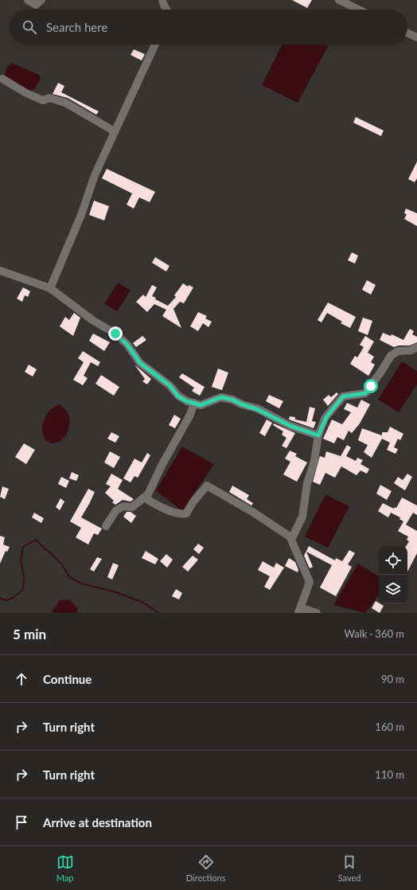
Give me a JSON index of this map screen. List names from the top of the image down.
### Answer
{
  "page": {
    "search": "Search here",
    "heading": ["5 min", "Walk · 360 m"],
    "list": [
      ["Continue", "90 m"],
      ["Turn right", "160 m"],
      ["Turn right", "110 m"],
      "Arrive at destination"
    ],
    "nav": ["Map", "Directions", "Saved"]
  }
}
